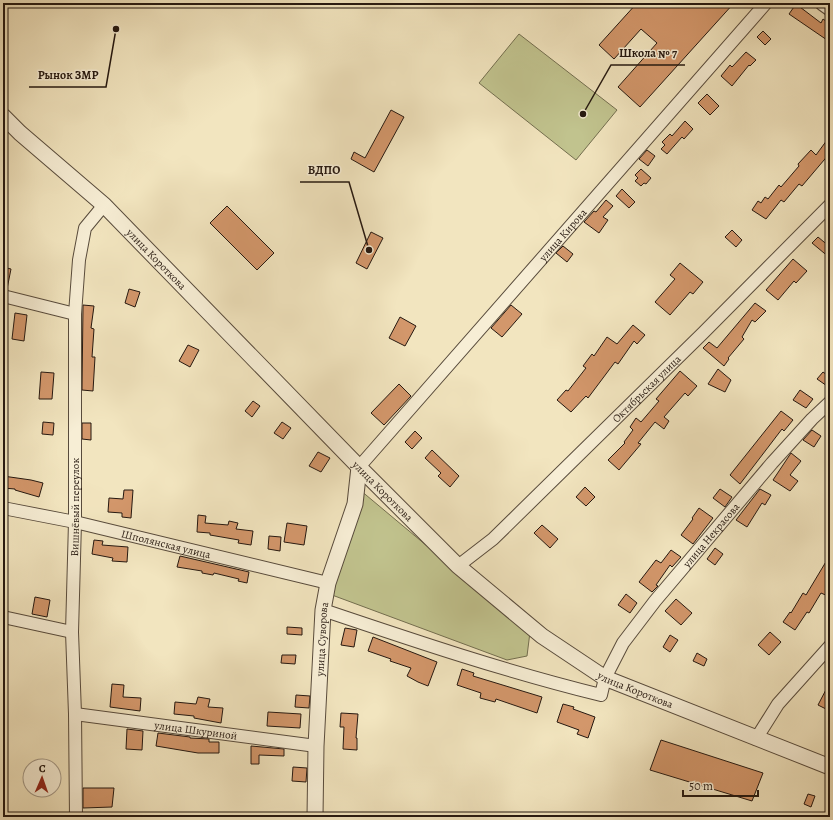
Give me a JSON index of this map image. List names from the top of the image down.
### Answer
{
  "streets": {
    "street": [
      "улица Кирова",
      "улица Короткова",
      "Октябрьская улица",
      "Вишнёвый переулок",
      "улица Некрасова",
      "Шполянская улица",
      "улица Суворова",
      "улица Шкуриной"
    ]
  },
  "crossings": [
    ["улица Кирова", "улица Короткова"],
    ["улица Кирова", "улица Суворова"],
    ["улица Короткова", "Октябрьская улица"],
    ["улица Короткова", "Вишнёвый переулок"],
    ["улица Короткова", "улица Некрасова"],
    ["улица Короткова", "улица Суворова"],
    ["Вишнёвый переулок", "Шполянская улица"],
    ["Вишнёвый переулок", "улица Шкуриной"],
    ["улица Некрасова", "улица Суворова"],
    ["Шполянская улица", "улица Суворова"],
    ["улица Суворова", "улица Шкуриной"]
  ],
  "places": ["Рынок ЗМР", "Школа № 7", "ВДПО"],
  "scale_bar": "50 m",
  "north": "top"
}
